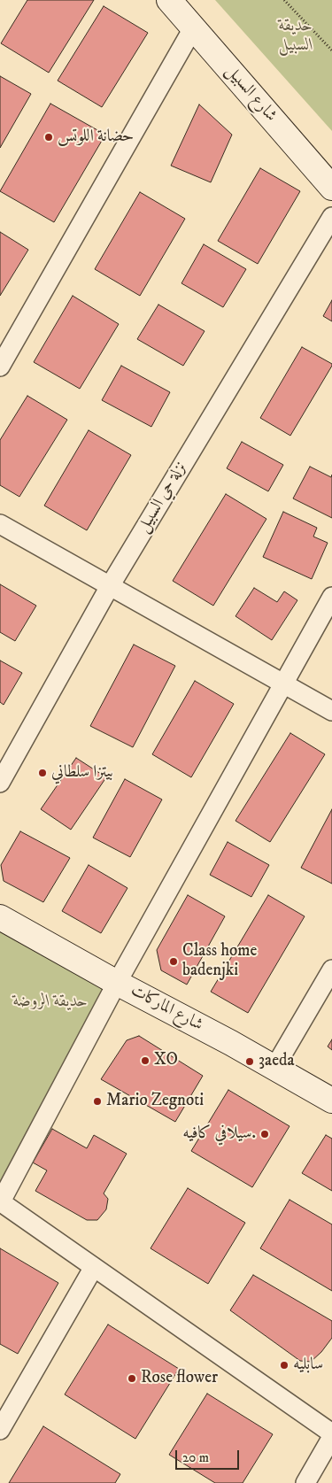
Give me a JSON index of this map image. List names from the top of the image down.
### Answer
{
  "streets": {
    "street": ["شارع السبيل", "نزلة حي السبيل", "شارع الماركات"]
  },
  "parks": ["حديقة السبيل", "حديقة الروضة"],
  "places": [
    "حضانة اللوتس",
    "بيتزا سلطاني",
    "Class home badenjki",
    "XO",
    "3aeda",
    "Mario Zegnoti",
    "سيلافي كافيه.",
    "سابليه",
    "Rose flower"
  ],
  "scale_bar": "20 m"
}
